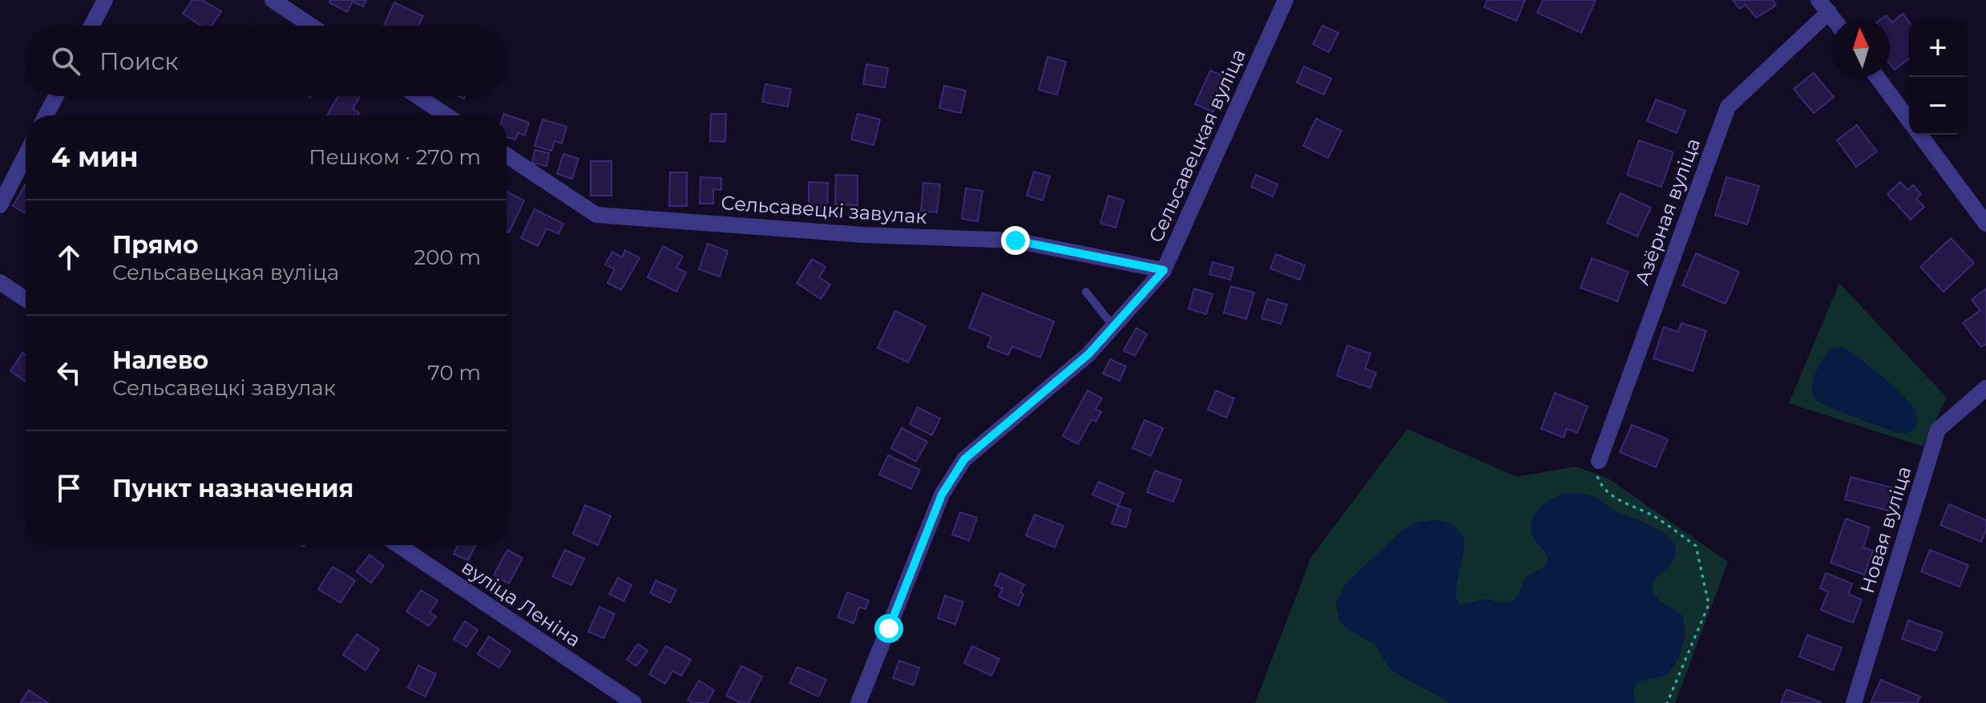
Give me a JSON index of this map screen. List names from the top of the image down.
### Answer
{
  "streets": {
    "street": [
      "Сельсавецкая вуліца",
      "Сельсавецкі завулак",
      "Азёрная вуліца",
      "Новая вуліца",
      "вуліца Леніна"
    ]
  },
  "crossings": [
    ["Сельсавецкая вуліца", "Сельсавецкі завулак"]
  ],
  "north": "top",
  "page": {
    "map_buttons": ["+", "−"],
    "search": "Поиск",
    "heading": ["4 мин", "Пешком · 270 m"],
    "list": [
      ["Прямо", "Сельсавецкая вуліца", "200 m"],
      ["Налево", "Сельсавецкі завулак", "70 m"],
      "Пункт назначения"
    ]
  }
}
